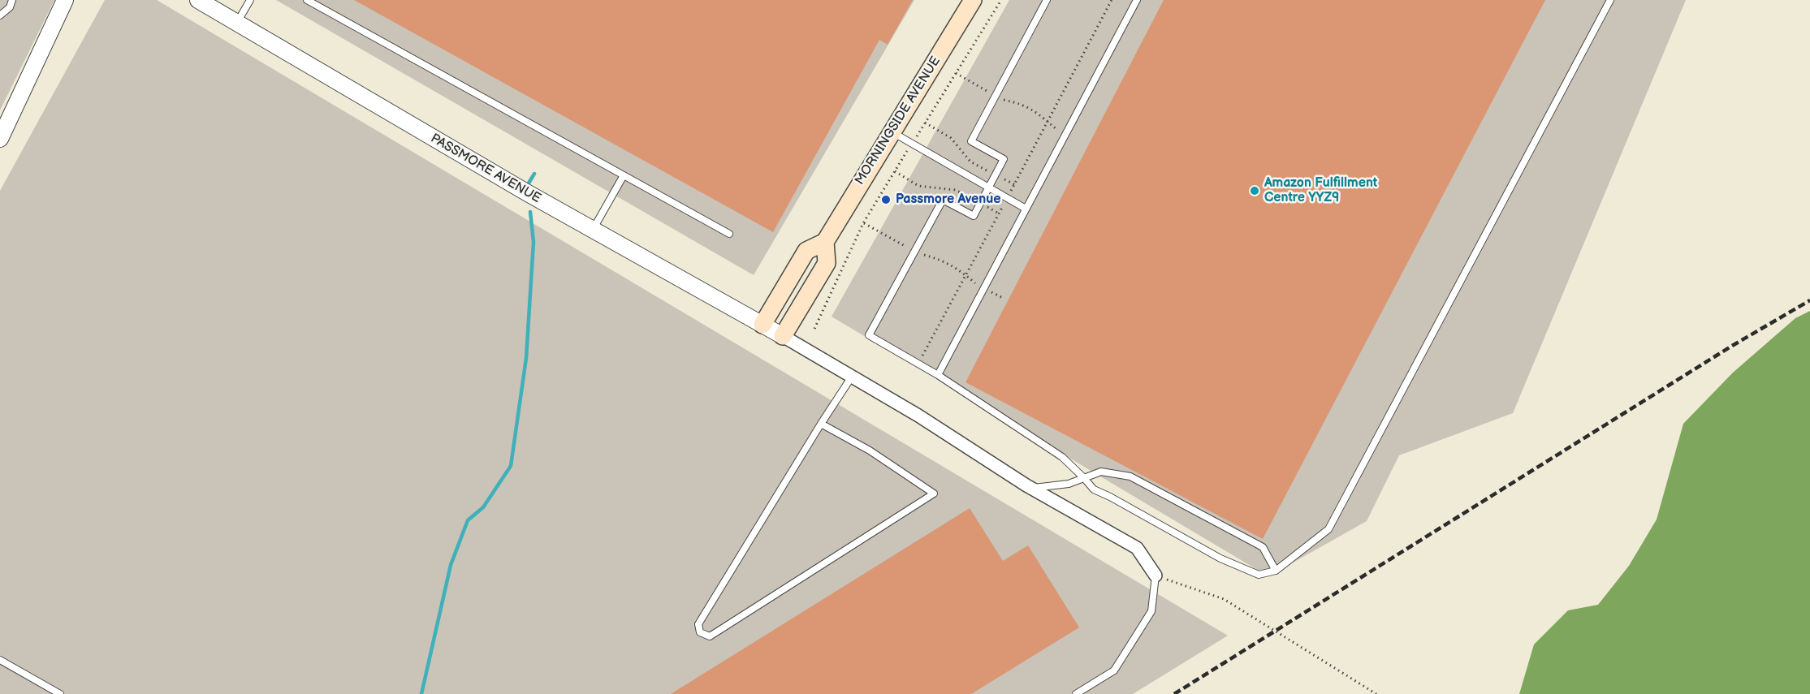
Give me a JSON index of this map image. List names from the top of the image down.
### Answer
{
  "streets": {
    "main road": ["MORNINGSIDE AVENUE"],
    "street": ["PASSMORE AVENUE"]
  },
  "crossings": [
    ["MORNINGSIDE AVENUE", "PASSMORE AVENUE"]
  ],
  "places": ["Amazon Fulfillment Centre YYZ9", "Passmore Avenue"]
}
